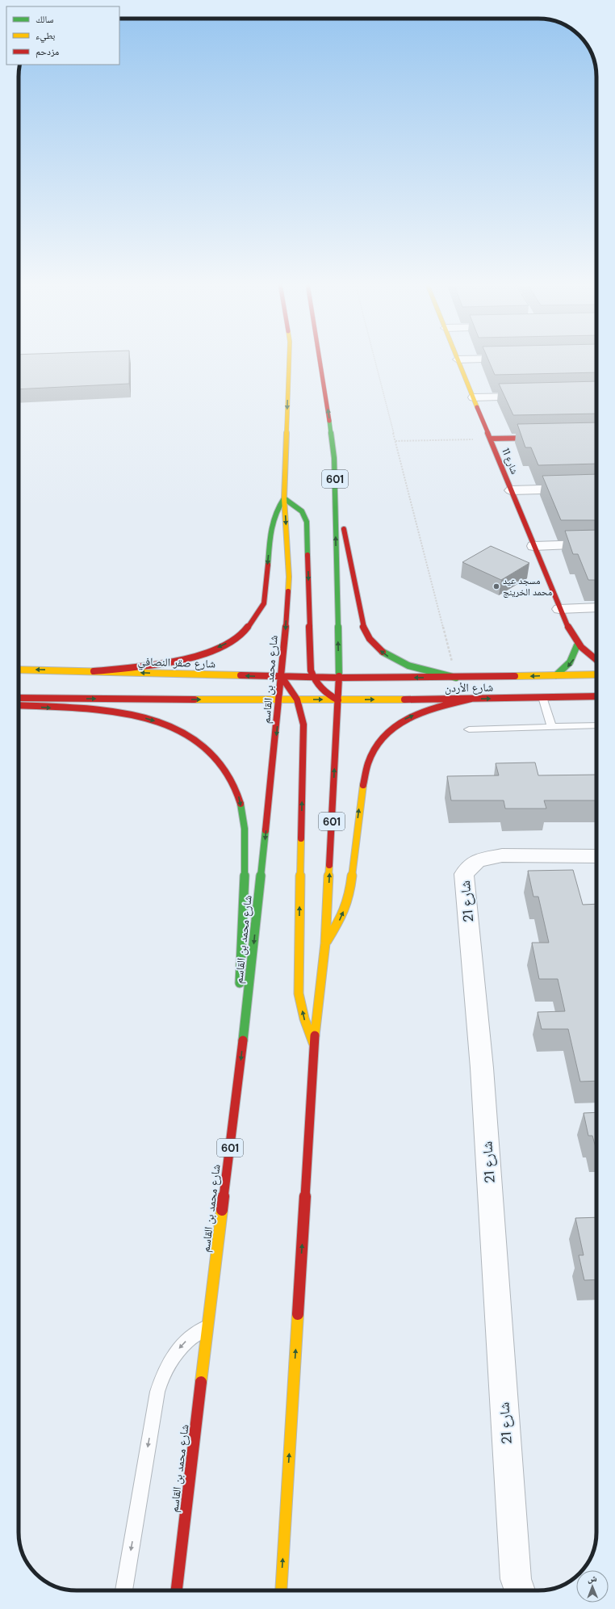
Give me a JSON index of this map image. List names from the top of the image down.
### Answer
{
  "streets": {
    "main road": [
      "شارع 11",
      "601",
      "شارع صقر النصافي",
      "شارع محمد بن القاسم",
      "شارع الأردن"
    ],
    "street": ["شارع 21"]
  },
  "crossings": [
    ["601", "شارع صقر النصافي"],
    ["601", "شارع الأردن"],
    ["شارع صقر النصافي", "شارع محمد بن القاسم"],
    ["شارع صقر النصافي", "شارع الأردن"]
  ],
  "places": ["مسجد عيد محمد الخرينج"],
  "legend": ["سالك", "بطيء", "مزدحم"],
  "north": "top"
}
